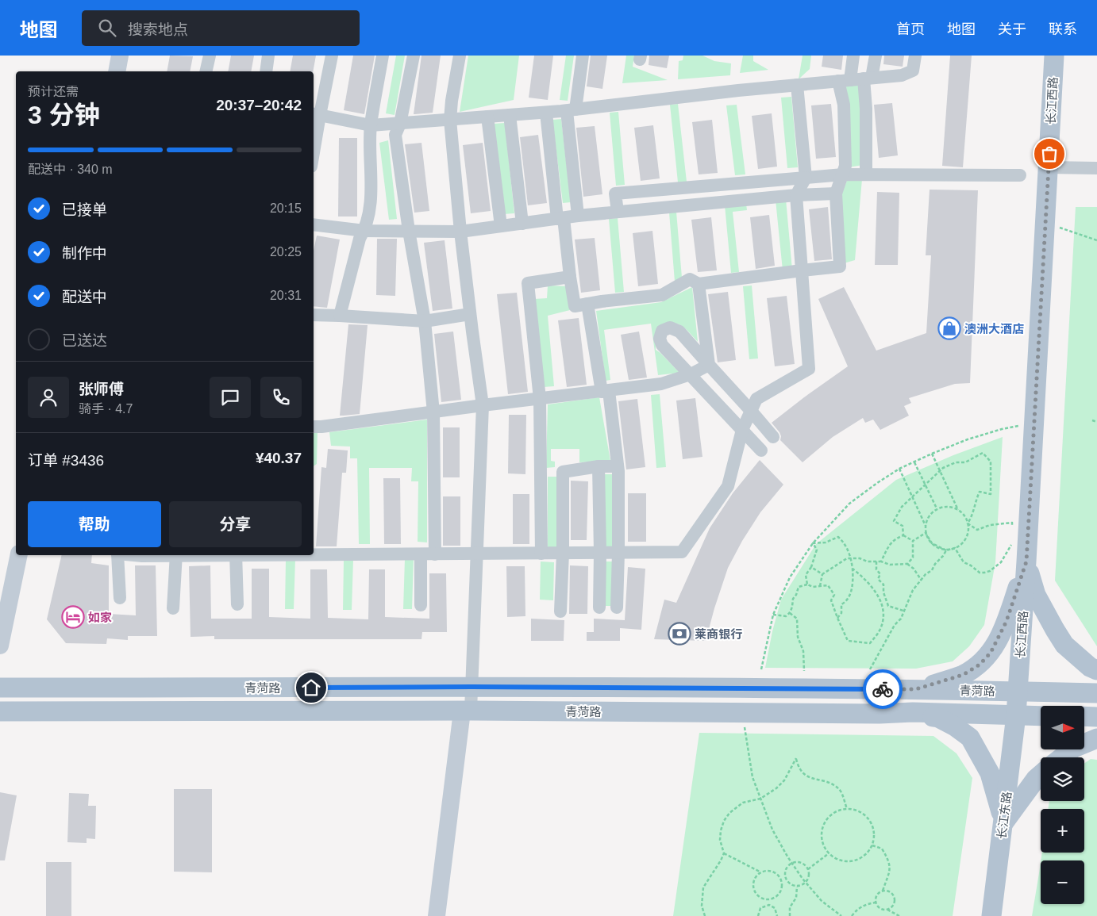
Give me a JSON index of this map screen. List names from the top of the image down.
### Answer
{
  "streets": {
    "main road": ["长江西路", "青菏路", "长江东路"]
  },
  "crossings": [
    ["长江西路", "青菏路"],
    ["长江西路", "长江东路"],
    ["青菏路", "长江东路"]
  ],
  "places": {
    "shop": ["澳洲大酒店"],
    "hotel": ["如家"],
    "bank": ["莱商银行"]
  },
  "north": "right",
  "page": {
    "header": "地图",
    "search": "搜索地点",
    "nav": [
      "首页",
      "地图",
      "关于",
      "联系"
    ],
    "heading": ["3 分钟", "预计还需", "20:37–20:42"],
    "panel": [
      "张师傅",
      "骑手 · 4.7",
      "订单 #3436",
      "¥40.37"
    ],
    "bar": "配送中 · 340 m",
    "list": [
      ["已接单", "20:15"],
      ["制作中", "20:25"],
      ["配送中", "20:31"],
      "已送达"
    ],
    "buttons": ["帮助", "分享"],
    "map_buttons": ["+", "−"]
  }
}
